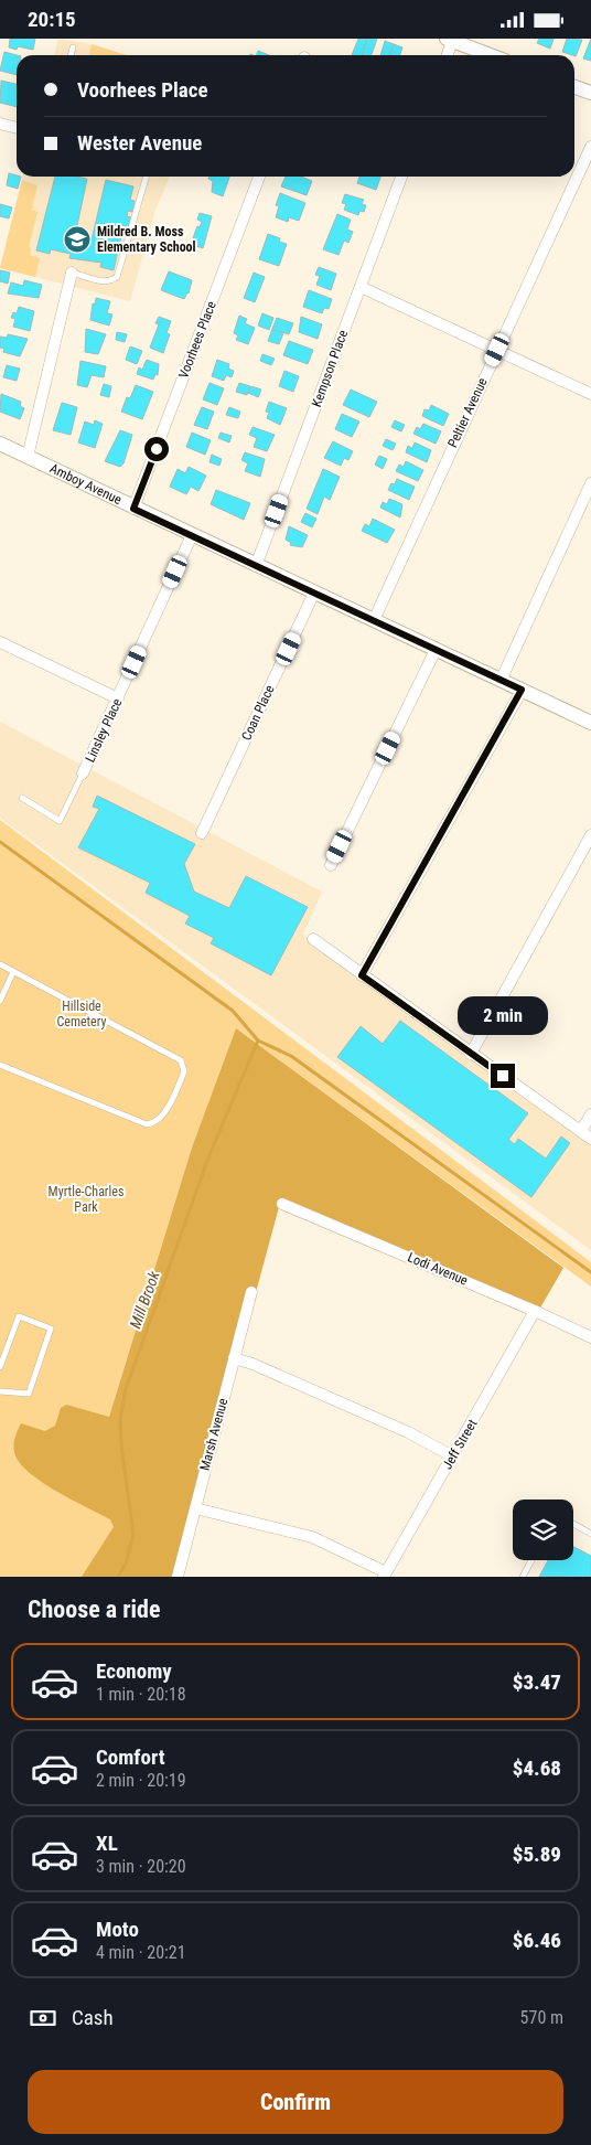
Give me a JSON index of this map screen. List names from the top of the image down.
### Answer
{
  "streets": {
    "street": [
      "Voorhees Place",
      "Kempson Place",
      "Peltier Avenue",
      "Amboy Avenue",
      "Coan Place",
      "Linsley Place",
      "Lodi Avenue",
      "Marsh Avenue",
      "Jeff Street"
    ]
  },
  "crossings": [
    ["Voorhees Place", "Amboy Avenue"],
    ["Kempson Place", "Amboy Avenue"],
    ["Peltier Avenue", "Amboy Avenue"],
    ["Amboy Avenue", "Coan Place"],
    ["Amboy Avenue", "Linsley Place"],
    ["Lodi Avenue", "Jeff Street"]
  ],
  "water": ["Mill Brook"],
  "parks": ["Hillside Cemetery", "Myrtle-Charles Park"],
  "places": {
    "school or university": ["Mildred B. Moss Elementary School"]
  },
  "page": {
    "status": "20:15",
    "banner": ["Voorhees Place", "Wester Avenue"],
    "bubble": "2 min",
    "heading": "Choose a ride",
    "list": [
      {
        "name": "Economy",
        "note": "1 min · 20:18",
        "value": "$3.47"
      },
      {
        "name": "Comfort",
        "note": "2 min · 20:19",
        "value": "$4.68"
      },
      {
        "name": "XL",
        "note": "3 min · 20:20",
        "value": "$5.89"
      },
      {
        "name": "Moto",
        "note": "4 min · 20:21",
        "value": "$6.46"
      }
    ],
    "pay": ["Cash", "570 m"],
    "buttons": "Confirm"
  }
}
